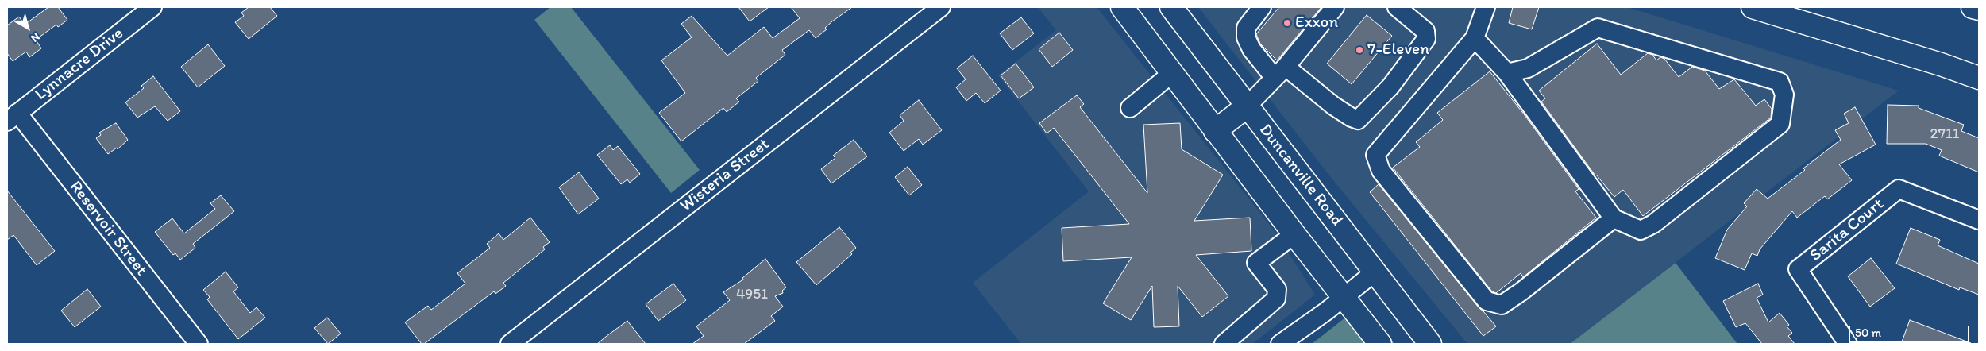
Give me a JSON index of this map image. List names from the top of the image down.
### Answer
{
  "streets": {
    "main road": ["Duncanville Road"],
    "street": [
      "Lynnacre Drive",
      "Wisteria Street",
      "Reservoir Street",
      "Sarita Court"
    ]
  },
  "crossings": [
    ["Lynnacre Drive", "Reservoir Street"]
  ],
  "places": ["Exxon", "7-Eleven"],
  "house_numbers": ["2711", "4951"],
  "scale_bar": "50 m",
  "north": "bottom right"
}
